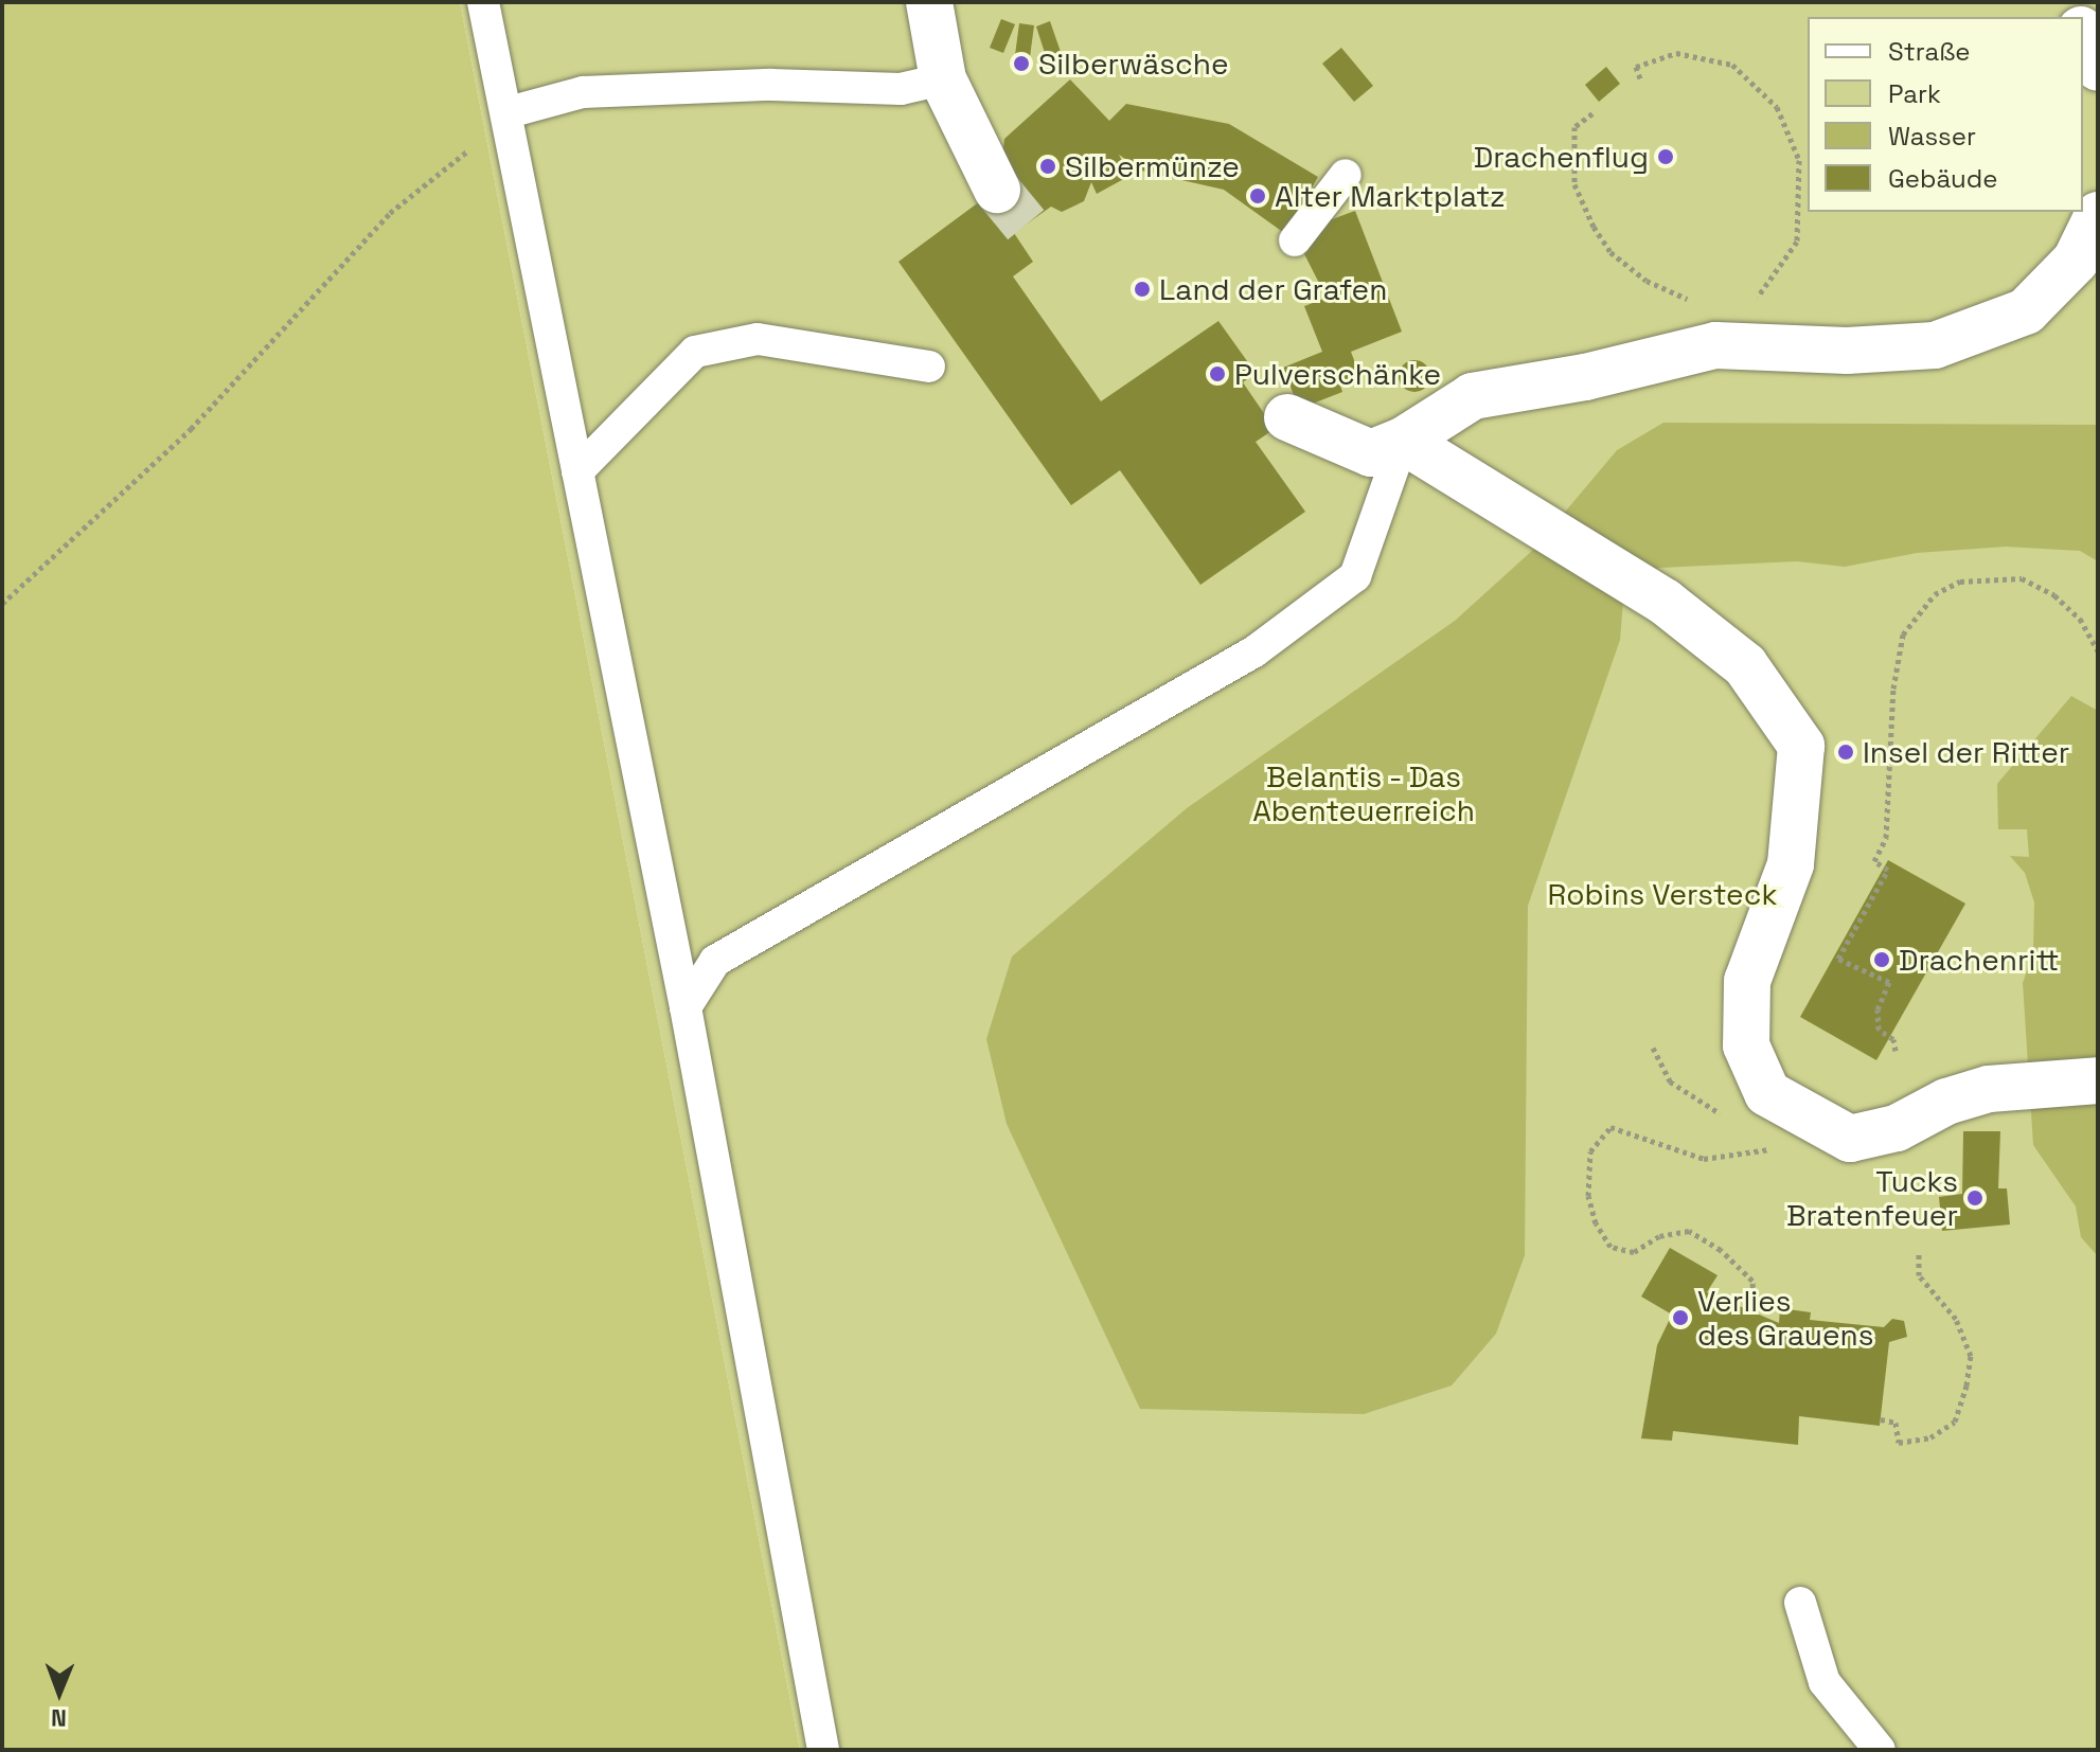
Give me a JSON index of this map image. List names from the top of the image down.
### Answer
{
  "parks": ["Belantis - Das Abenteuerreich", "Robins Versteck"],
  "places": [
    "Silberwäsche",
    "Drachenflug",
    "Silbermünze",
    "Alter Marktplatz",
    "Land der Grafen",
    "Pulverschänke",
    "Insel der Ritter",
    "Drachenritt",
    "Tucks Bratenfeuer",
    "Verlies des Grauens"
  ],
  "legend": [
    "Straße",
    "Park",
    "Wasser",
    "Gebäude"
  ],
  "north": "bottom"
}
